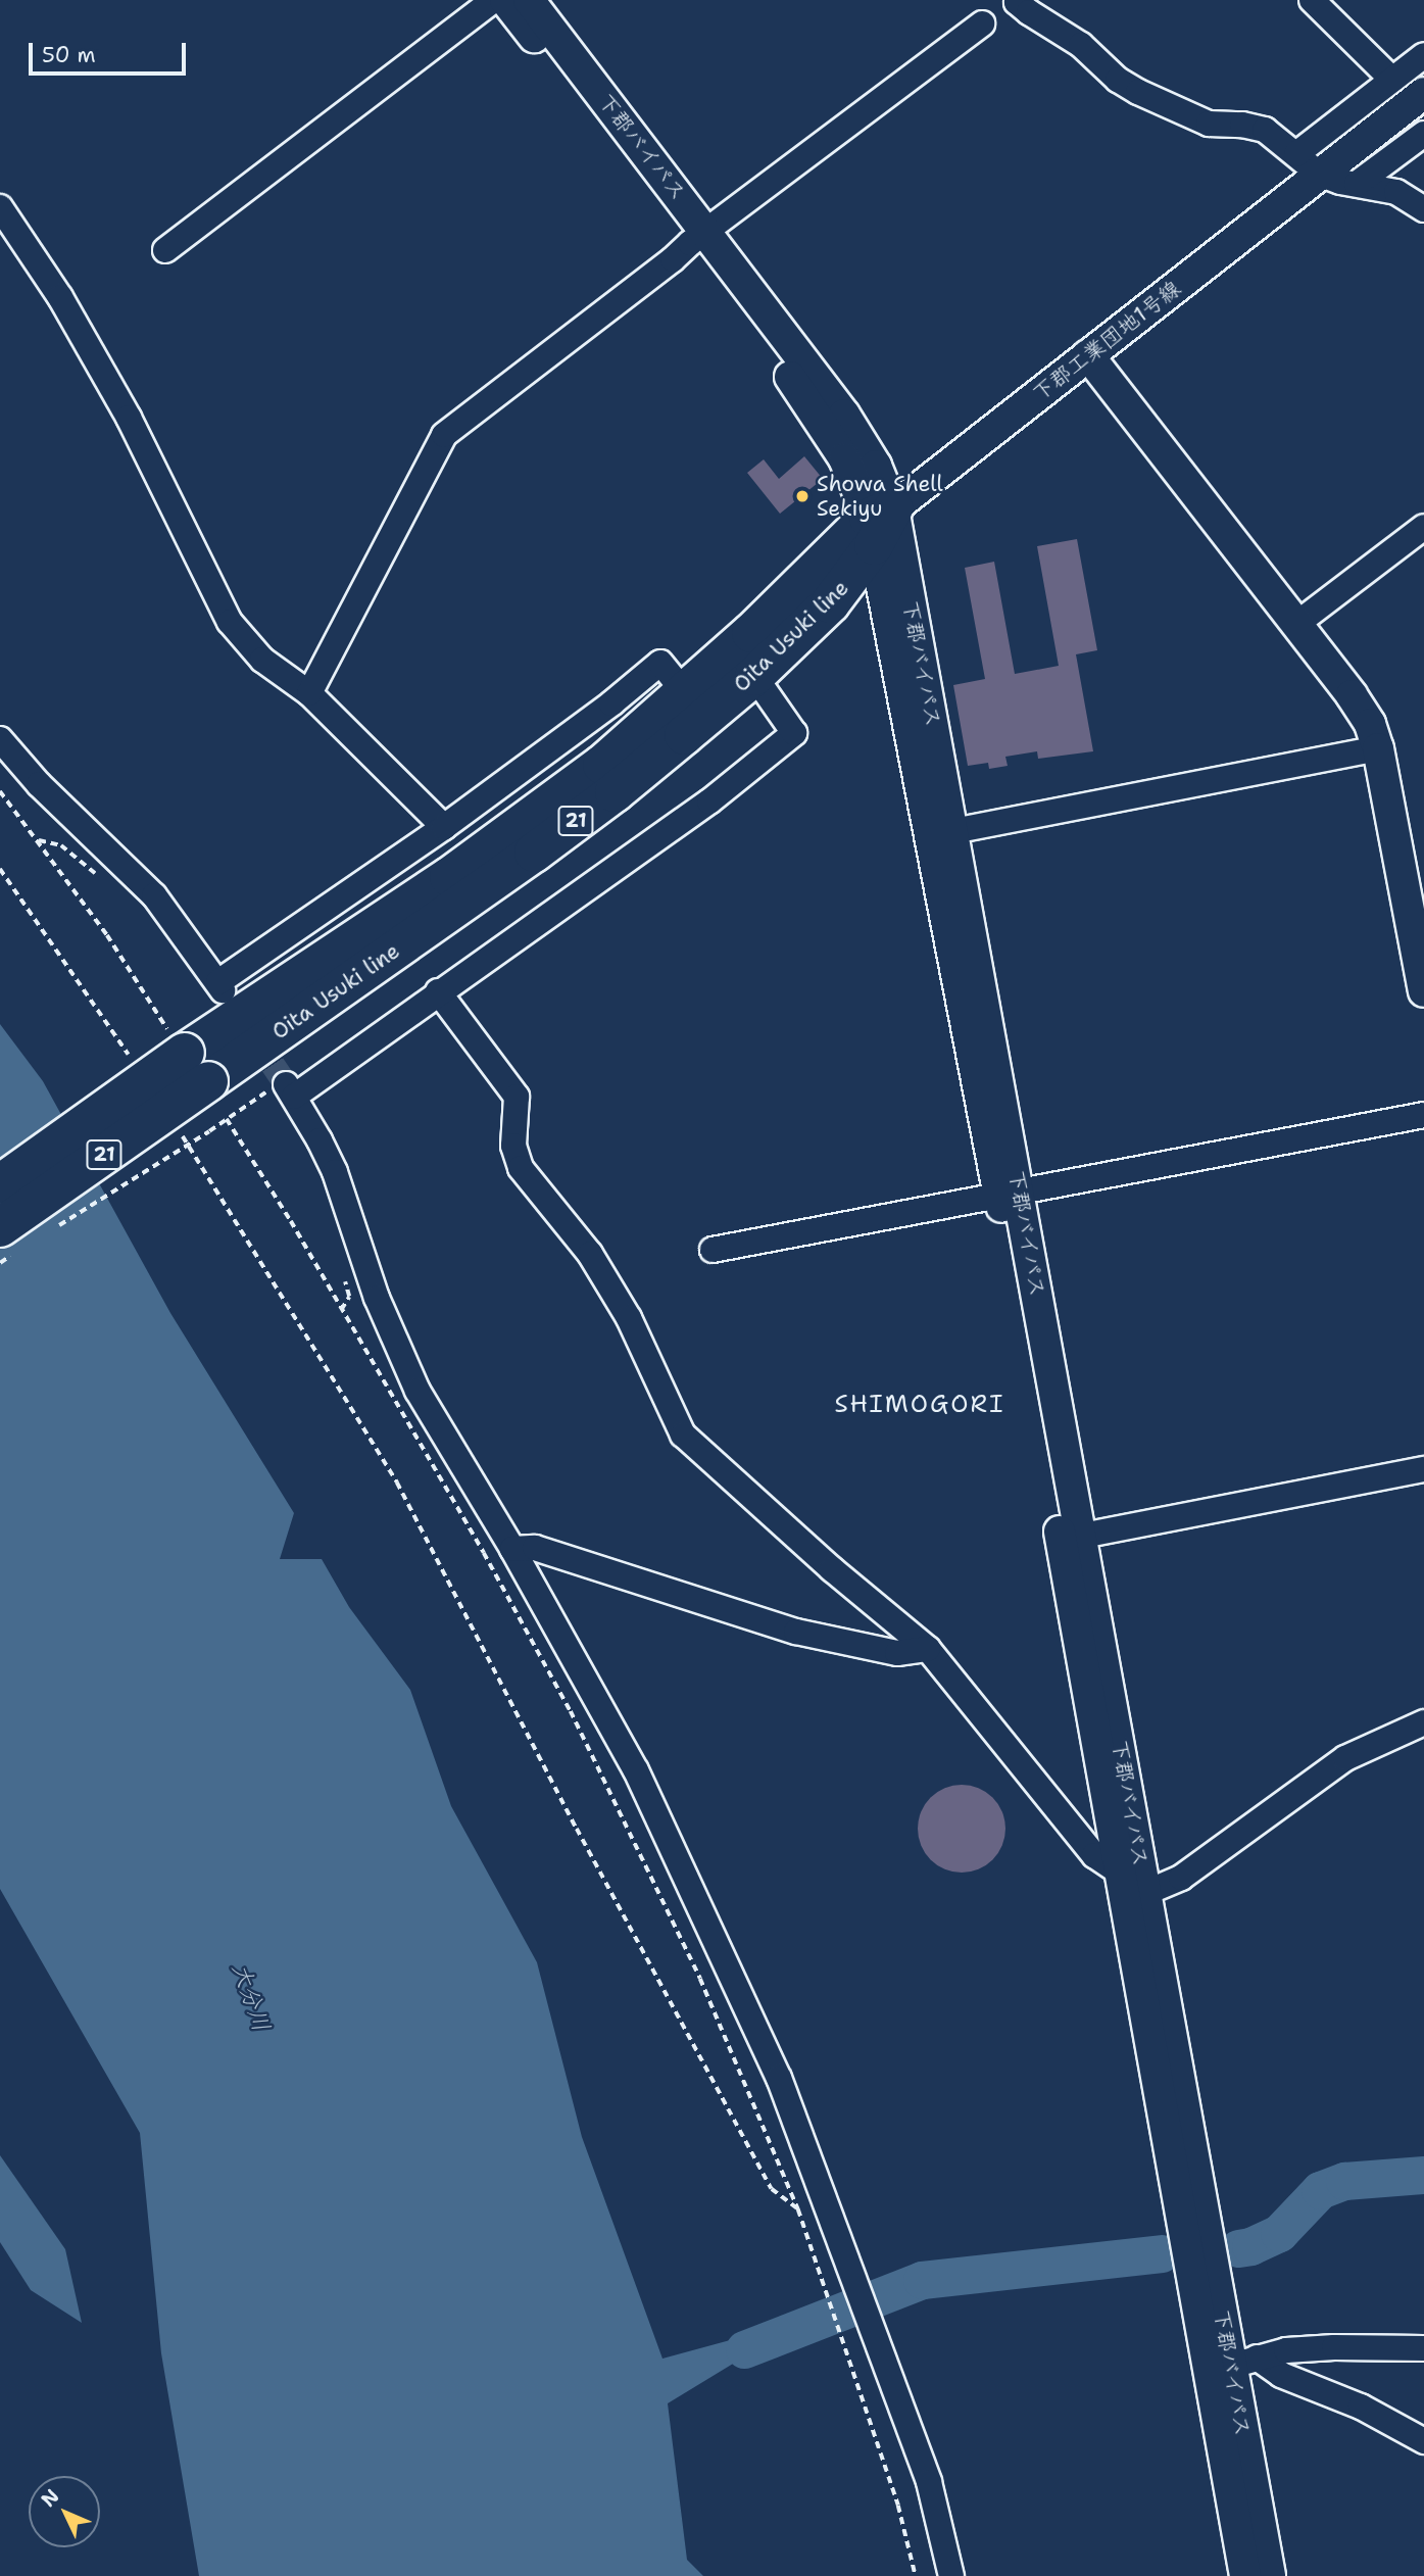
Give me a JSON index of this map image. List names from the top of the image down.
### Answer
{
  "streets": {
    "main road": ["Oita Usuki line", "21"],
    "street": ["下郡バイパス", "下郡工業団地1号線"]
  },
  "crossings": [
    ["下郡バイパス", "下郡工業団地1号線"],
    ["下郡バイパス", "Oita Usuki line"],
    ["下郡工業団地1号線", "Oita Usuki line"]
  ],
  "districts": ["SHIMOGORI"],
  "water": ["大分川"],
  "places": ["Showa Shell Sekiyu"],
  "scale_bar": "50 m",
  "north": "top left"
}
